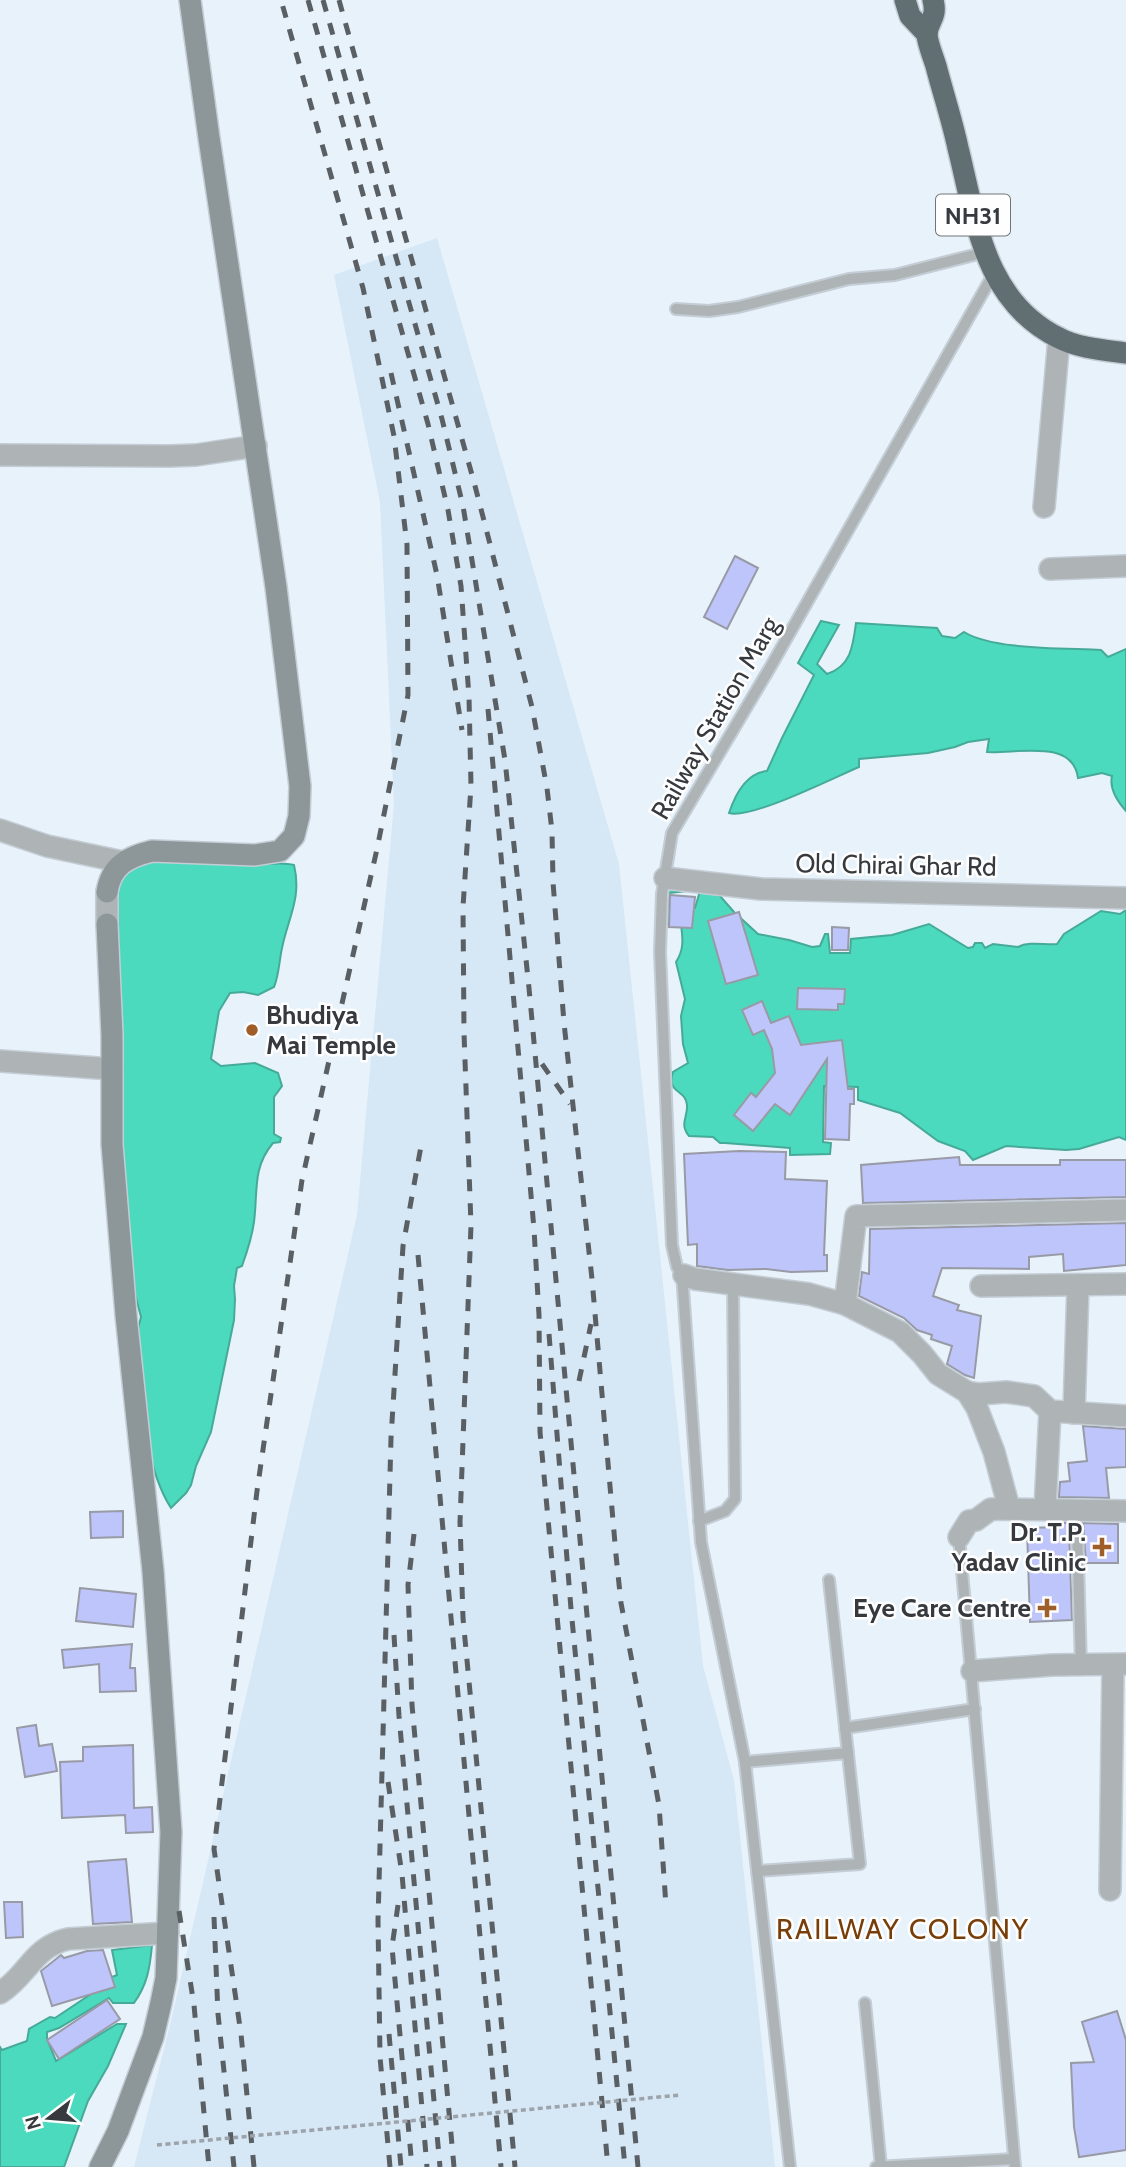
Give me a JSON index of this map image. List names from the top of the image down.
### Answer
{
  "streets": {
    "highway": ["NH31"],
    "street": ["Old Chirai Ghar Rd"],
    "lane": ["Railway Station Marg"]
  },
  "crossings": [
    ["NH31", "Railway Station Marg"],
    ["Railway Station Marg", "Old Chirai Ghar Rd"]
  ],
  "districts": ["RAILWAY COLONY"],
  "places": {
    "other": ["Bhudiya Mai Temple"],
    "health": ["Dr. T.P. Yadav Clinic", "Eye Care Centre"]
  },
  "north": "left"
}
